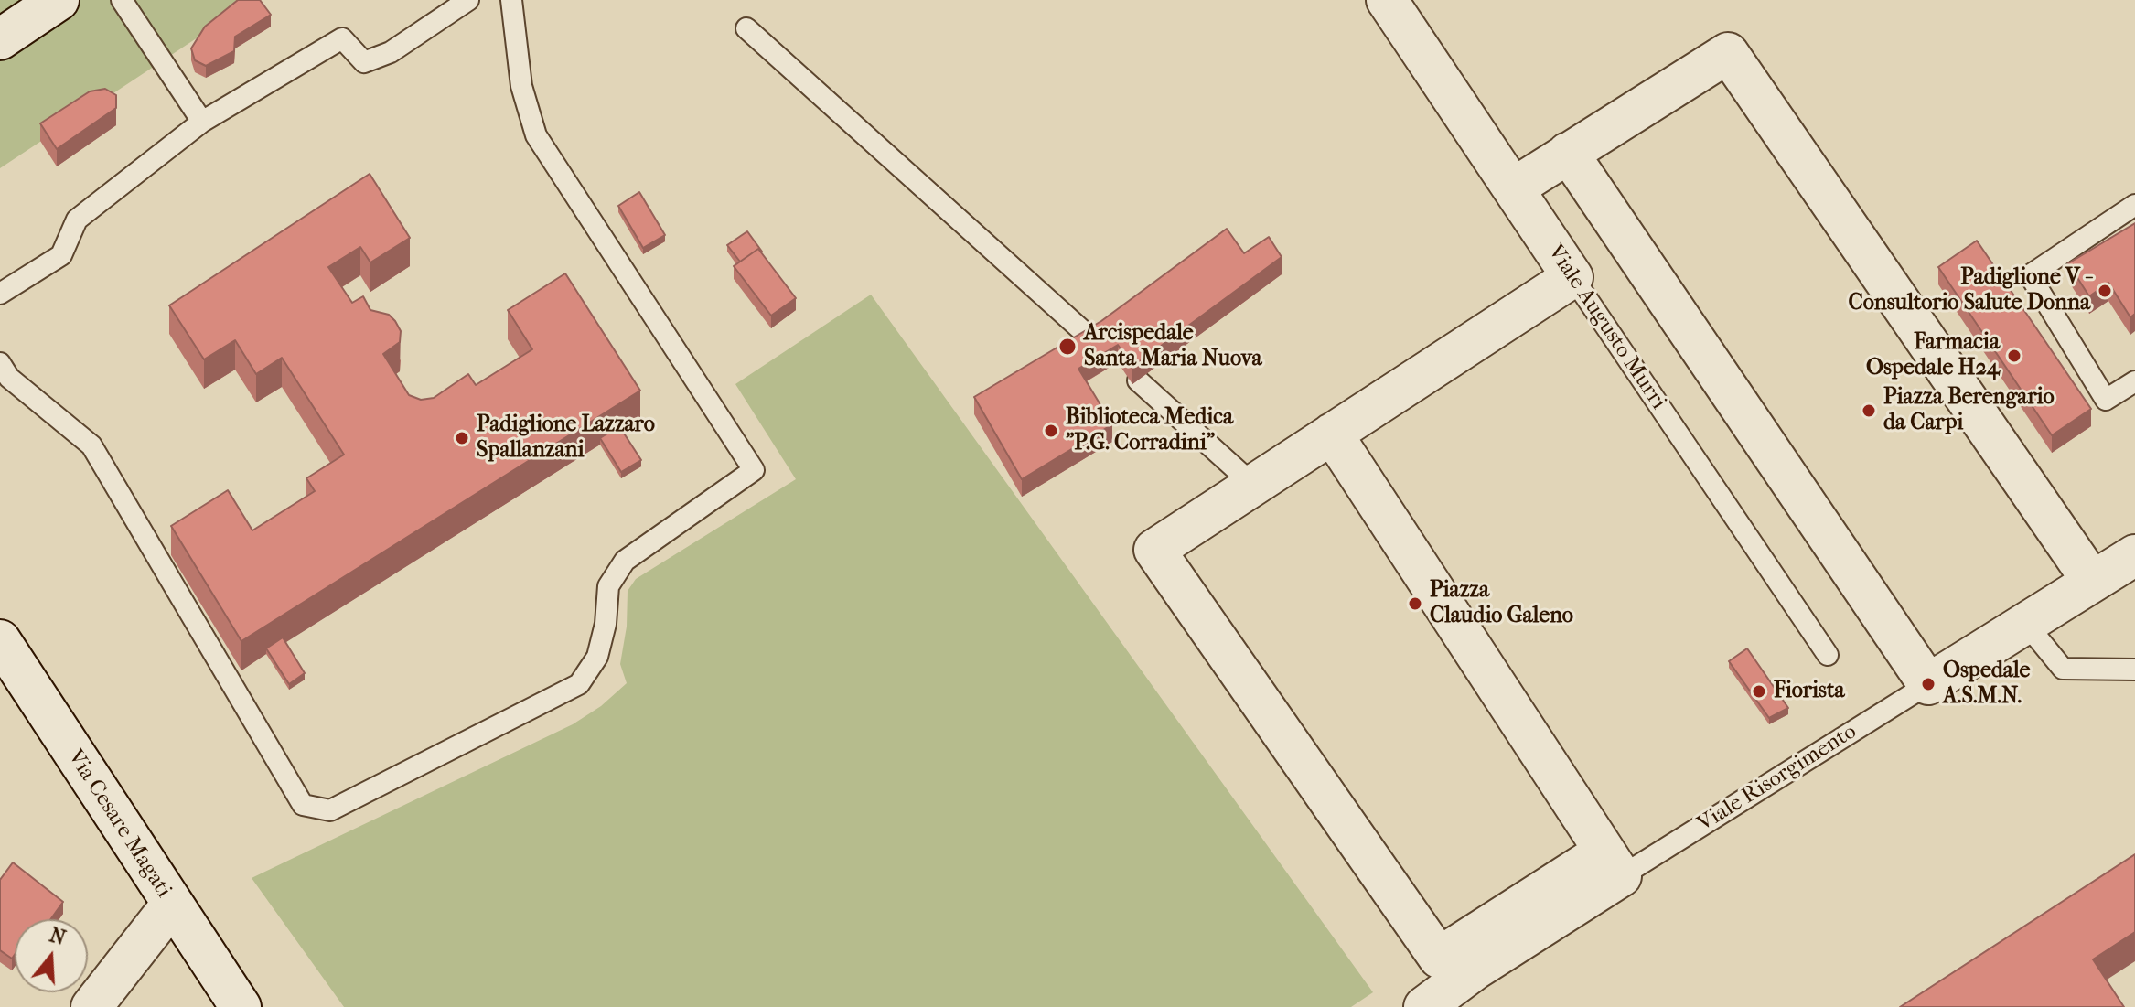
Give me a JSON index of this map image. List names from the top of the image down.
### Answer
{
  "streets": {
    "street": ["Viale Augusto Murri", "Viale Risorgimento", "Via Cesare Magati"]
  },
  "places": [
    "Padiglione V - Consultorio Salute Donna",
    "Arcispedale Santa Maria Nuova",
    "Farmacia Ospedale H24",
    "Piazza Berengario da Carpi",
    "Biblioteca Medica \"P.G. Corradini\"",
    "Padiglione Lazzaro Spallanzani",
    "Piazza Claudio Galeno",
    "Ospedale A.S.M.N.",
    "Fiorista"
  ],
  "north": "top"
}
